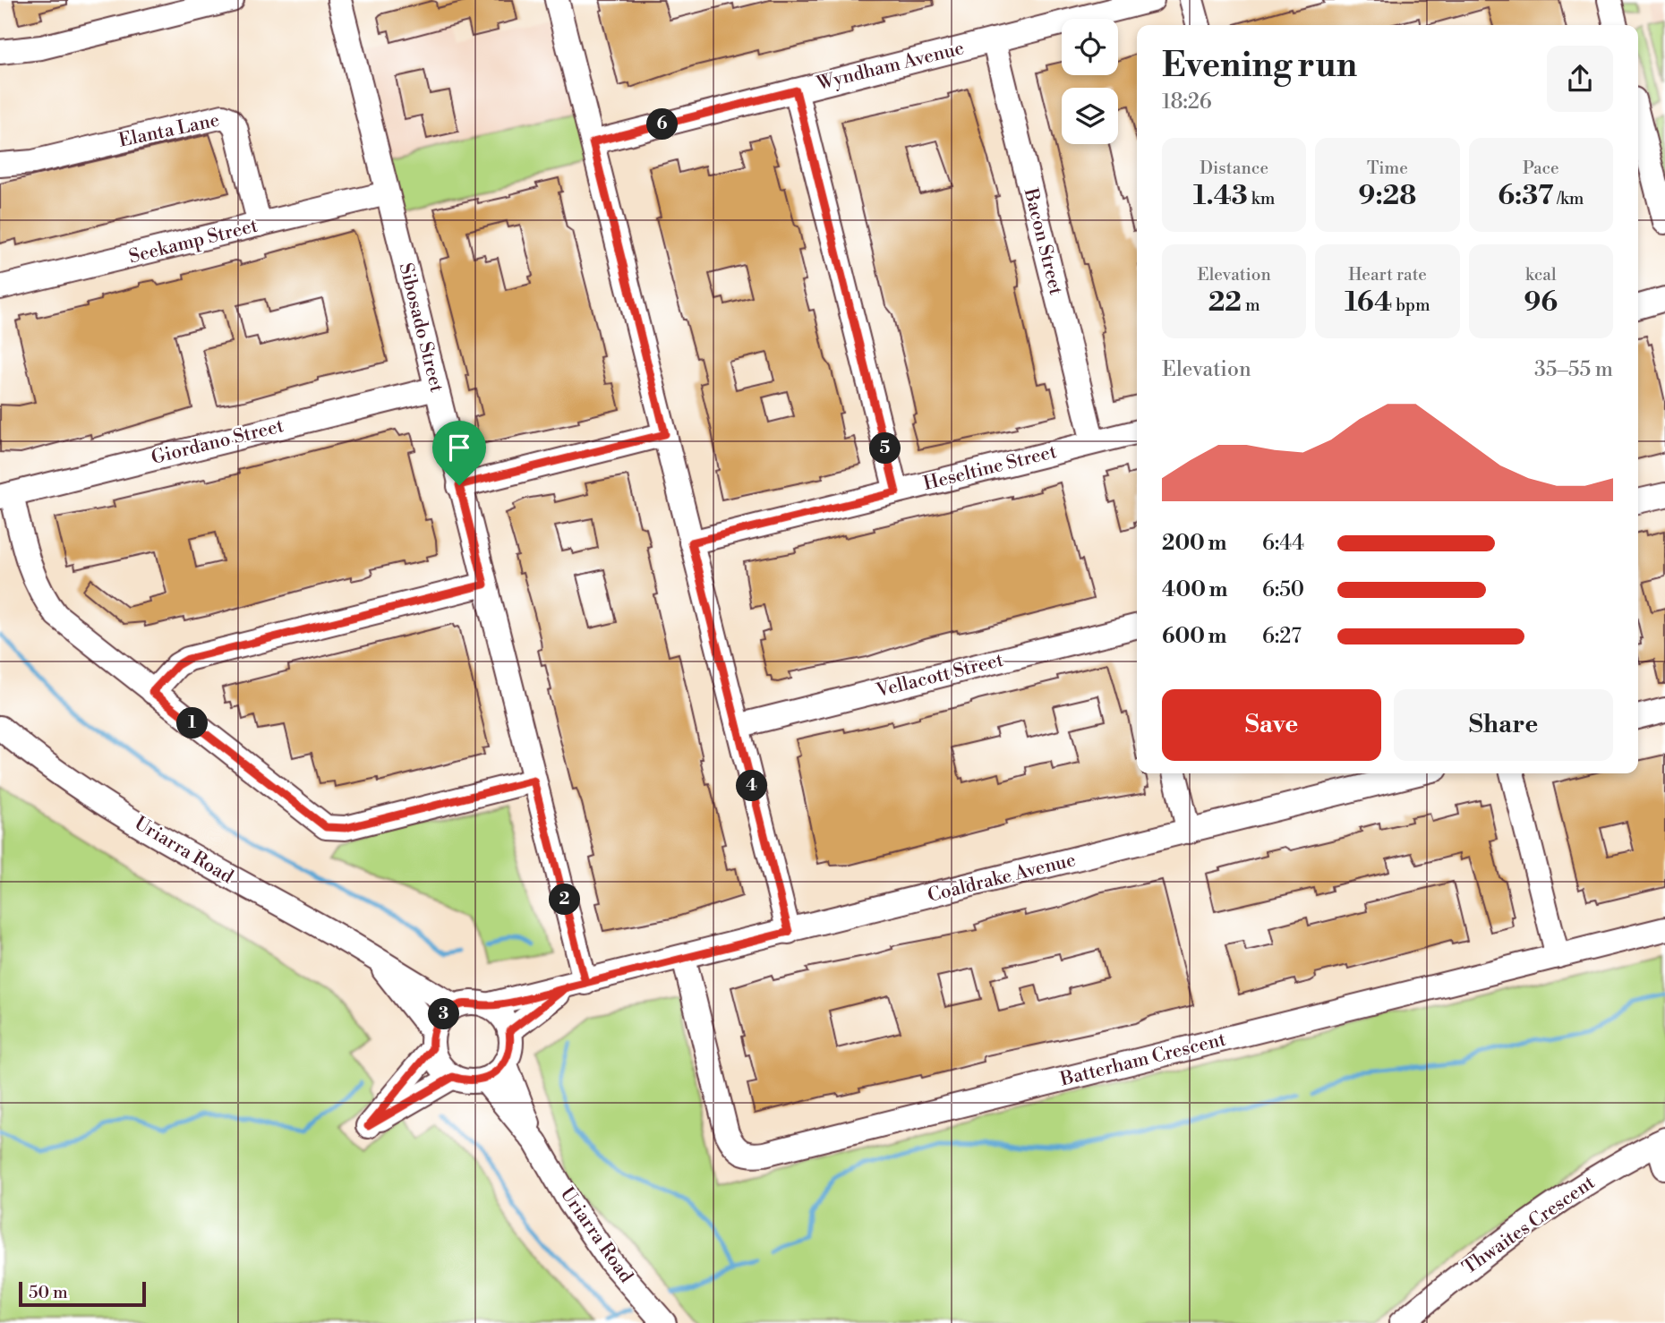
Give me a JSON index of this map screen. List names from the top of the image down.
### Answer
{
  "streets": {
    "street": [
      "Wyndham Avenue",
      "Elanta Lane",
      "Seekamp Street",
      "Bacon Street",
      "Sibosado Street",
      "Giordano Street",
      "Heseltine Street",
      "Vellacott Street",
      "Uriarra Road",
      "Coaldrake Avenue",
      "Batterham Crescent",
      "Thwaites Crescent"
    ]
  },
  "crossings": [
    ["Wyndham Avenue", "Bacon Street"],
    ["Elanta Lane", "Seekamp Street"],
    ["Seekamp Street", "Sibosado Street"],
    ["Bacon Street", "Heseltine Street"],
    ["Sibosado Street", "Giordano Street"],
    ["Sibosado Street", "Coaldrake Avenue"],
    ["Uriarra Road", "Coaldrake Avenue"],
    ["Coaldrake Avenue", "Batterham Crescent"]
  ],
  "scale_bar": "50 m",
  "page": {
    "heading": ["Evening run", "18:26"],
    "pins": [
      "6",
      "5",
      "1",
      "4",
      "2",
      "3"
    ],
    "stats": [
      ["Distance", "1.43 km"],
      ["Time", "9:28"],
      ["Pace", "6:37 /km"],
      ["Elevation", "22 m"],
      ["Heart rate", "164 bpm"],
      ["kcal", "96"]
    ],
    "chart": ["Elevation", "35–55 m"],
    "list": [
      {
        "name": "200 m",
        "note": "6:44"
      },
      {
        "name": "400 m",
        "note": "6:50"
      },
      {
        "name": "600 m",
        "note": "6:27"
      }
    ],
    "buttons": ["Save", "Share"],
    "scale": "50 m"
  }
}
